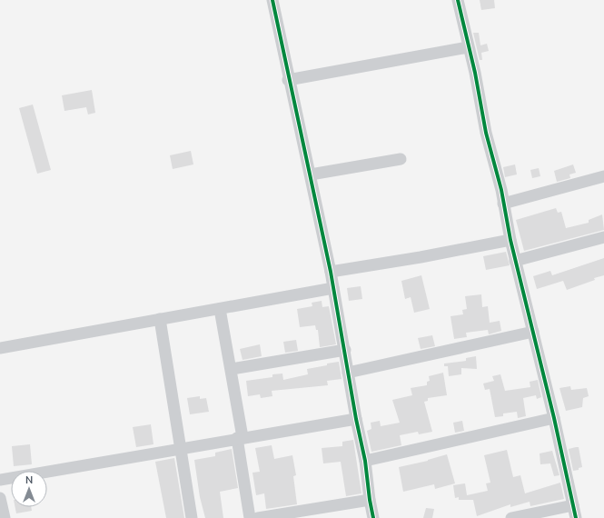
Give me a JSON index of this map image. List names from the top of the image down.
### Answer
{
  "north": "top"
}
